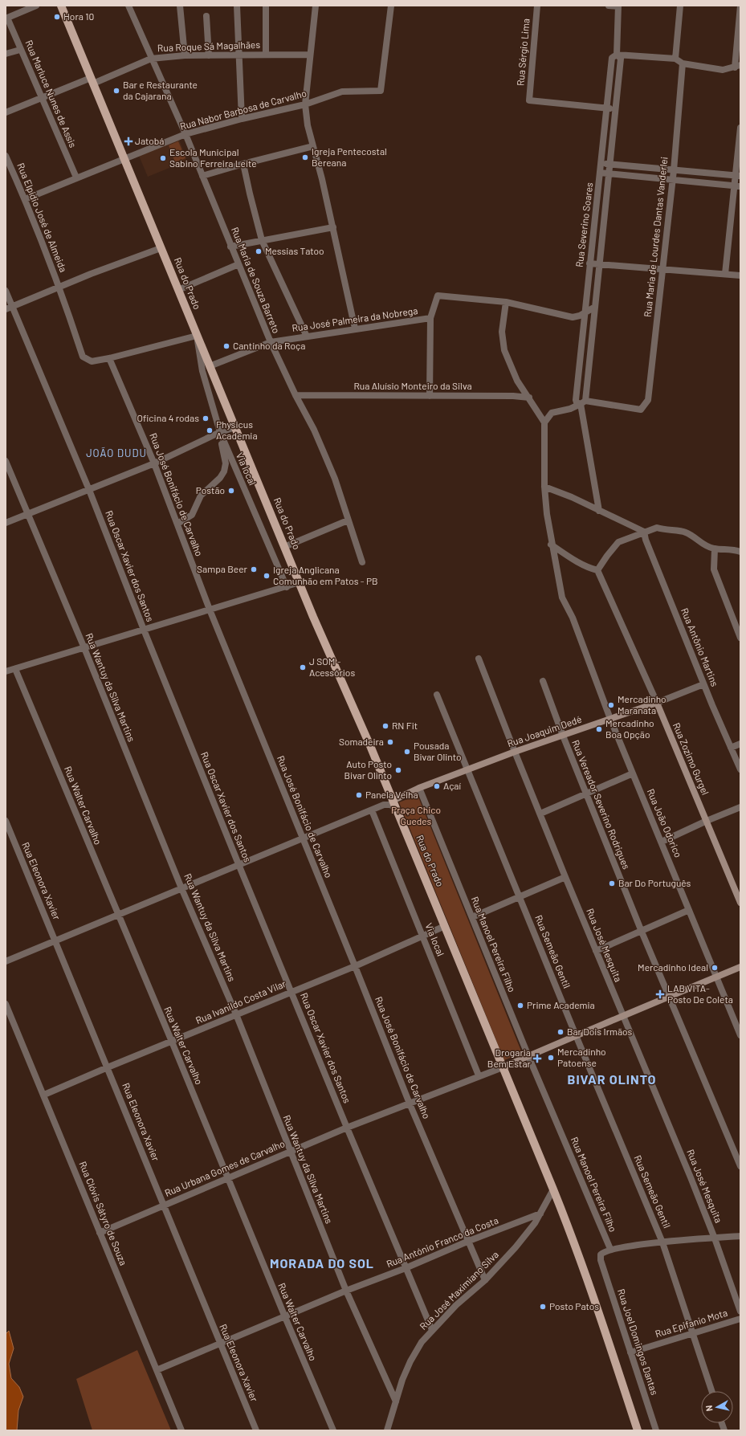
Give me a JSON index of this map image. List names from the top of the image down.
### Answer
{
  "streets": {
    "main road": ["Rua do Prado"],
    "street": [
      "Rua Roque Sá Magalhães",
      "Rua Sérgio Lima",
      "Rua Marluce Nunes de Assis",
      "Rua Nabor Barbosa de Carvalho",
      "Rua Elpídio José de Almeida",
      "Rua Severino Soares",
      "Rua Maria de Lourdes Dantas Vanderlei",
      "Rua Maria de Souza Barreto",
      "Rua José Palmeira da Nobrega",
      "Rua Aluísio Monteiro da Silva",
      "Via local",
      "Rua José Bonifácio de Carvalho",
      "Rua Oscar Xavier dos Santos",
      "Rua Antônio Martins",
      "Rua Wantuy da Silva Martins",
      "Rua Joaquim Dedé",
      "Rua Zozimo Gurgel",
      "Rua Vereador Severino Rodrigues",
      "Rua Walter Carvalho",
      "Rua João Odorico",
      "Rua Eleonora Xavier",
      "Rua Manoel Pereira Filho",
      "Rua José Mesquita",
      "Rua Semeão Gentil",
      "Rua Ivanildo Costa Vilar",
      "Rua Urbana Gomes de Carvalho",
      "Rua Clóvis Sátyro de Souza",
      "Rua António Franco da Costa",
      "Rua José Maximiano Silva",
      "Rua Epifanio Mota",
      "Rua Joel Domingos Dantas"
    ]
  },
  "crossings": [
    ["Rua Roque Sá Magalhães", "Rua Marluce Nunes de Assis"],
    ["Rua Roque Sá Magalhães", "Rua Maria de Souza Barreto"],
    ["Rua Roque Sá Magalhães", "Rua do Prado"],
    ["Rua Sérgio Lima", "Rua Severino Soares"],
    ["Rua Marluce Nunes de Assis", "Rua Nabor Barbosa de Carvalho"],
    ["Rua Nabor Barbosa de Carvalho", "Rua Elpídio José de Almeida"],
    ["Rua Nabor Barbosa de Carvalho", "Rua Maria de Souza Barreto"],
    ["Rua Nabor Barbosa de Carvalho", "Rua do Prado"],
    ["Rua Elpídio José de Almeida", "Rua do Prado"],
    ["Rua Elpídio José de Almeida", "Via local"],
    ["Rua Elpídio José de Almeida", "Rua José Bonifácio de Carvalho"],
    ["Rua Severino Soares", "Rua Maria de Lourdes Dantas Vanderlei"],
    ["Rua Maria de Souza Barreto", "Rua José Palmeira da Nobrega"],
    ["Rua Maria de Souza Barreto", "Rua Aluísio Monteiro da Silva"],
    ["Rua do Prado", "Rua José Palmeira da Nobrega"],
    ["Rua do Prado", "Via local"],
    ["Rua do Prado", "Rua Joaquim Dedé"],
    ["Rua do Prado", "Rua Ivanildo Costa Vilar"],
    ["Rua do Prado", "Rua Urbana Gomes de Carvalho"],
    ["Rua do Prado", "Rua José Maximiano Silva"],
    ["Via local", "Rua Ivanildo Costa Vilar"],
    ["Via local", "Rua Urbana Gomes de Carvalho"],
    ["Rua José Bonifácio de Carvalho", "Rua Ivanildo Costa Vilar"],
    ["Rua José Bonifácio de Carvalho", "Rua Urbana Gomes de Carvalho"],
    ["Rua José Bonifácio de Carvalho", "Rua António Franco da Costa"],
    ["Rua José Bonifácio de Carvalho", "Rua José Maximiano Silva"],
    ["Rua Oscar Xavier dos Santos", "Rua Ivanildo Costa Vilar"],
    ["Rua Oscar Xavier dos Santos", "Rua Urbana Gomes de Carvalho"],
    ["Rua Oscar Xavier dos Santos", "Rua António Franco da Costa"],
    ["Rua Oscar Xavier dos Santos", "Rua José Maximiano Silva"],
    ["Rua Antônio Martins", "Rua Joaquim Dedé"],
    ["Rua Wantuy da Silva Martins", "Rua Ivanildo Costa Vilar"],
    ["Rua Wantuy da Silva Martins", "Rua Urbana Gomes de Carvalho"],
    ["Rua Wantuy da Silva Martins", "Rua António Franco da Costa"],
    ["Rua Wantuy da Silva Martins", "Rua José Maximiano Silva"],
    ["Rua Joaquim Dedé", "Rua Zozimo Gurgel"],
    ["Rua Joaquim Dedé", "Rua Vereador Severino Rodrigues"],
    ["Rua Joaquim Dedé", "Rua João Odorico"],
    ["Rua Joaquim Dedé", "Rua Manoel Pereira Filho"],
    ["Rua Joaquim Dedé", "Rua José Mesquita"],
    ["Rua Joaquim Dedé", "Rua Semeão Gentil"],
    ["Rua Walter Carvalho", "Rua Ivanildo Costa Vilar"],
    ["Rua Walter Carvalho", "Rua Urbana Gomes de Carvalho"],
    ["Rua Walter Carvalho", "Rua António Franco da Costa"],
    ["Rua Eleonora Xavier", "Rua Ivanildo Costa Vilar"],
    ["Rua Eleonora Xavier", "Rua Urbana Gomes de Carvalho"],
    ["Rua Eleonora Xavier", "Rua António Franco da Costa"],
    ["Rua Manoel Pereira Filho", "Rua Joel Domingos Dantas"],
    ["Rua Semeão Gentil", "Rua Epifanio Mota"],
    ["Rua Ivanildo Costa Vilar", "Rua Clóvis Sátyro de Souza"],
    ["Rua Urbana Gomes de Carvalho", "Rua Clóvis Sátyro de Souza"],
    ["Rua Clóvis Sátyro de Souza", "Rua António Franco da Costa"],
    ["Rua António Franco da Costa", "Rua José Maximiano Silva"],
    ["Rua Epifanio Mota", "Rua Joel Domingos Dantas"]
  ],
  "districts": ["JOÃO DUDU", "BIVAR OLINTO", "MORADA DO SOL"],
  "parks": ["Praça Chico Guedes"],
  "places": {
    "other": [
      "Hora 10",
      "Bar e Restaurante da Cajarana",
      "Igreja Pentecostal Bereana",
      "Escola Municipal Sabino Ferreira Leite",
      "Messias Tatoo",
      "Cantinho da Roça",
      "Oficina 4 rodas",
      "Physicus Academia",
      "Postão",
      "Sampa Beer",
      "Igreja Anglicana Comunhão em Patos - PB",
      "J SOM - Acessórios",
      "Mercadinho Maranata",
      "RN Fit",
      "Mercadinho Boa Opção",
      "Somadeira",
      "Pousada Bivar Olinto",
      "Auto Posto Bivar Olinto",
      "Açaí",
      "Panela Velha",
      "Bar Do Português",
      "Mercadinho Ideal",
      "Prime Academia",
      "Bar Dois Irmãos",
      "Mercadinho Patoense",
      "Posto Patos"
    ],
    "health": ["Jatobá", "LAB VITA- Posto De Coleta", "Drogaria Bem Estar"]
  },
  "north": "left"
}
